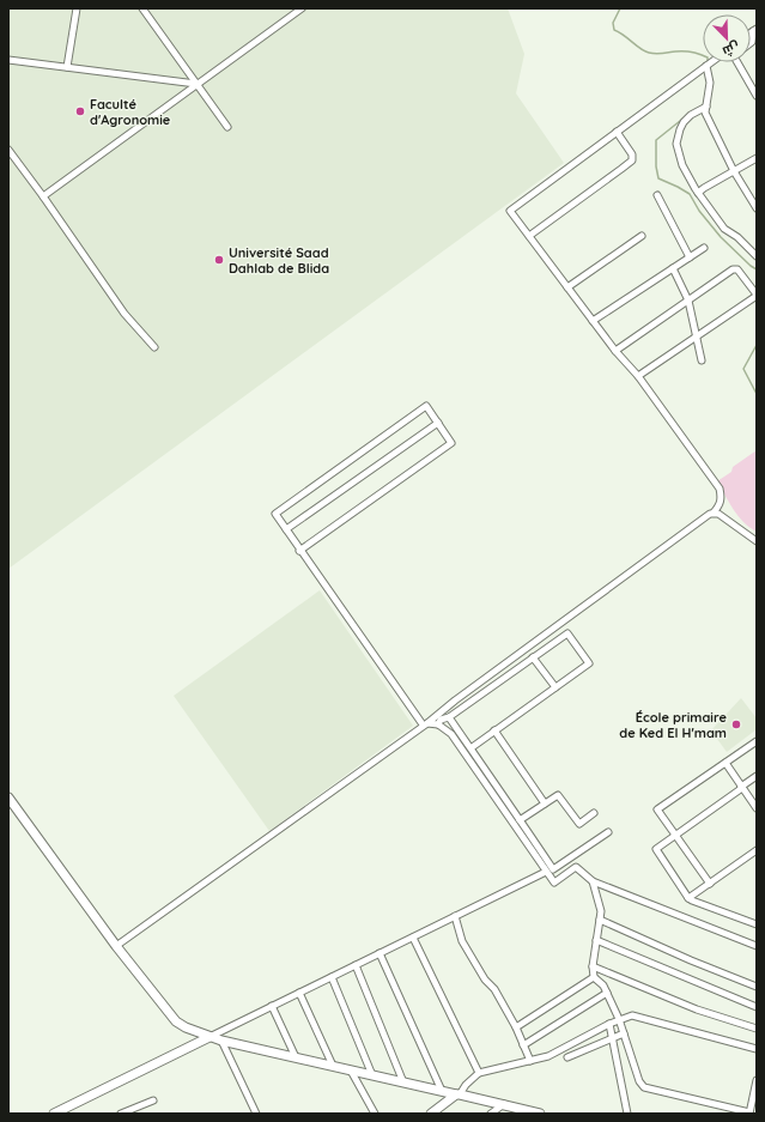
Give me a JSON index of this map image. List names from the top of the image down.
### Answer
{
  "places": ["Faculté d'Agronomie", "Université Saad Dahlab de Blida", "École primaire de Ked El H'mam"],
  "north": "bottom right"
}
